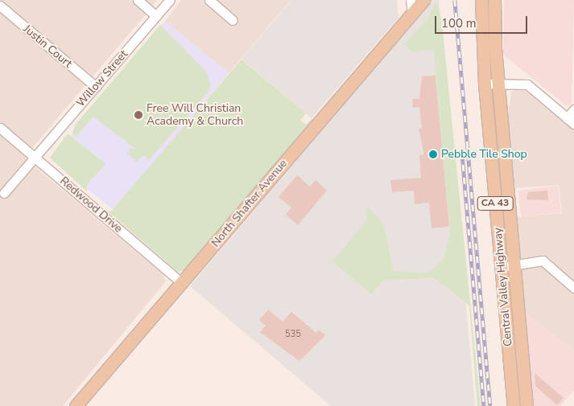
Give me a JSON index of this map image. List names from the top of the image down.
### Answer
{
  "streets": {
    "main road": ["North Shafter Avenue", "CA 43", "Central Valley Highway"],
    "street": ["Justin Court", "Willow Street", "Redwood Drive"]
  },
  "crossings": [
    ["Justin Court", "Willow Street"],
    ["Willow Street", "Redwood Drive"],
    ["North Shafter Avenue", "Redwood Drive"]
  ],
  "places": ["Free Will Christian Academy & Church", "Pebble Tile Shop"],
  "house_numbers": ["535"],
  "scale_bar": "100 m"
}
